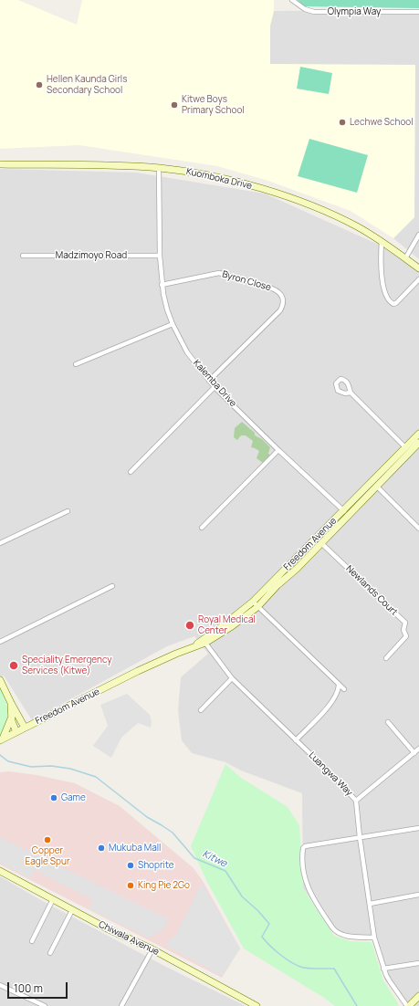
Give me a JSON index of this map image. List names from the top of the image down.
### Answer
{
  "streets": {
    "main road": ["Kuomboka Drive", "Freedom Avenue", "Chiwala Avenue"],
    "street": [
      "Olympia Way",
      "Madzimoyo Road",
      "Byron Close",
      "Kalemba Drive",
      "Newlands Court",
      "Luangwa Way"
    ]
  },
  "crossings": [
    ["Kuomboka Drive", "Kalemba Drive"],
    ["Madzimoyo Road", "Kalemba Drive"],
    ["Byron Close", "Kalemba Drive"],
    ["Kalemba Drive", "Freedom Avenue"],
    ["Freedom Avenue", "Newlands Court"],
    ["Freedom Avenue", "Luangwa Way"]
  ],
  "water": ["Kitwe"],
  "places": [
    "Hellen Kaunda Girls Secondary School",
    "Kitwe Boys Primary School",
    "Lechwe School",
    "Royal Medical Center",
    "Speciality Emergency Services (Kitwe)",
    "Game",
    "Copper Eagle Spur",
    "Mukuba Mall",
    "Shoprite",
    "King Pie 2Go"
  ],
  "scale_bar": "100 m"
}
